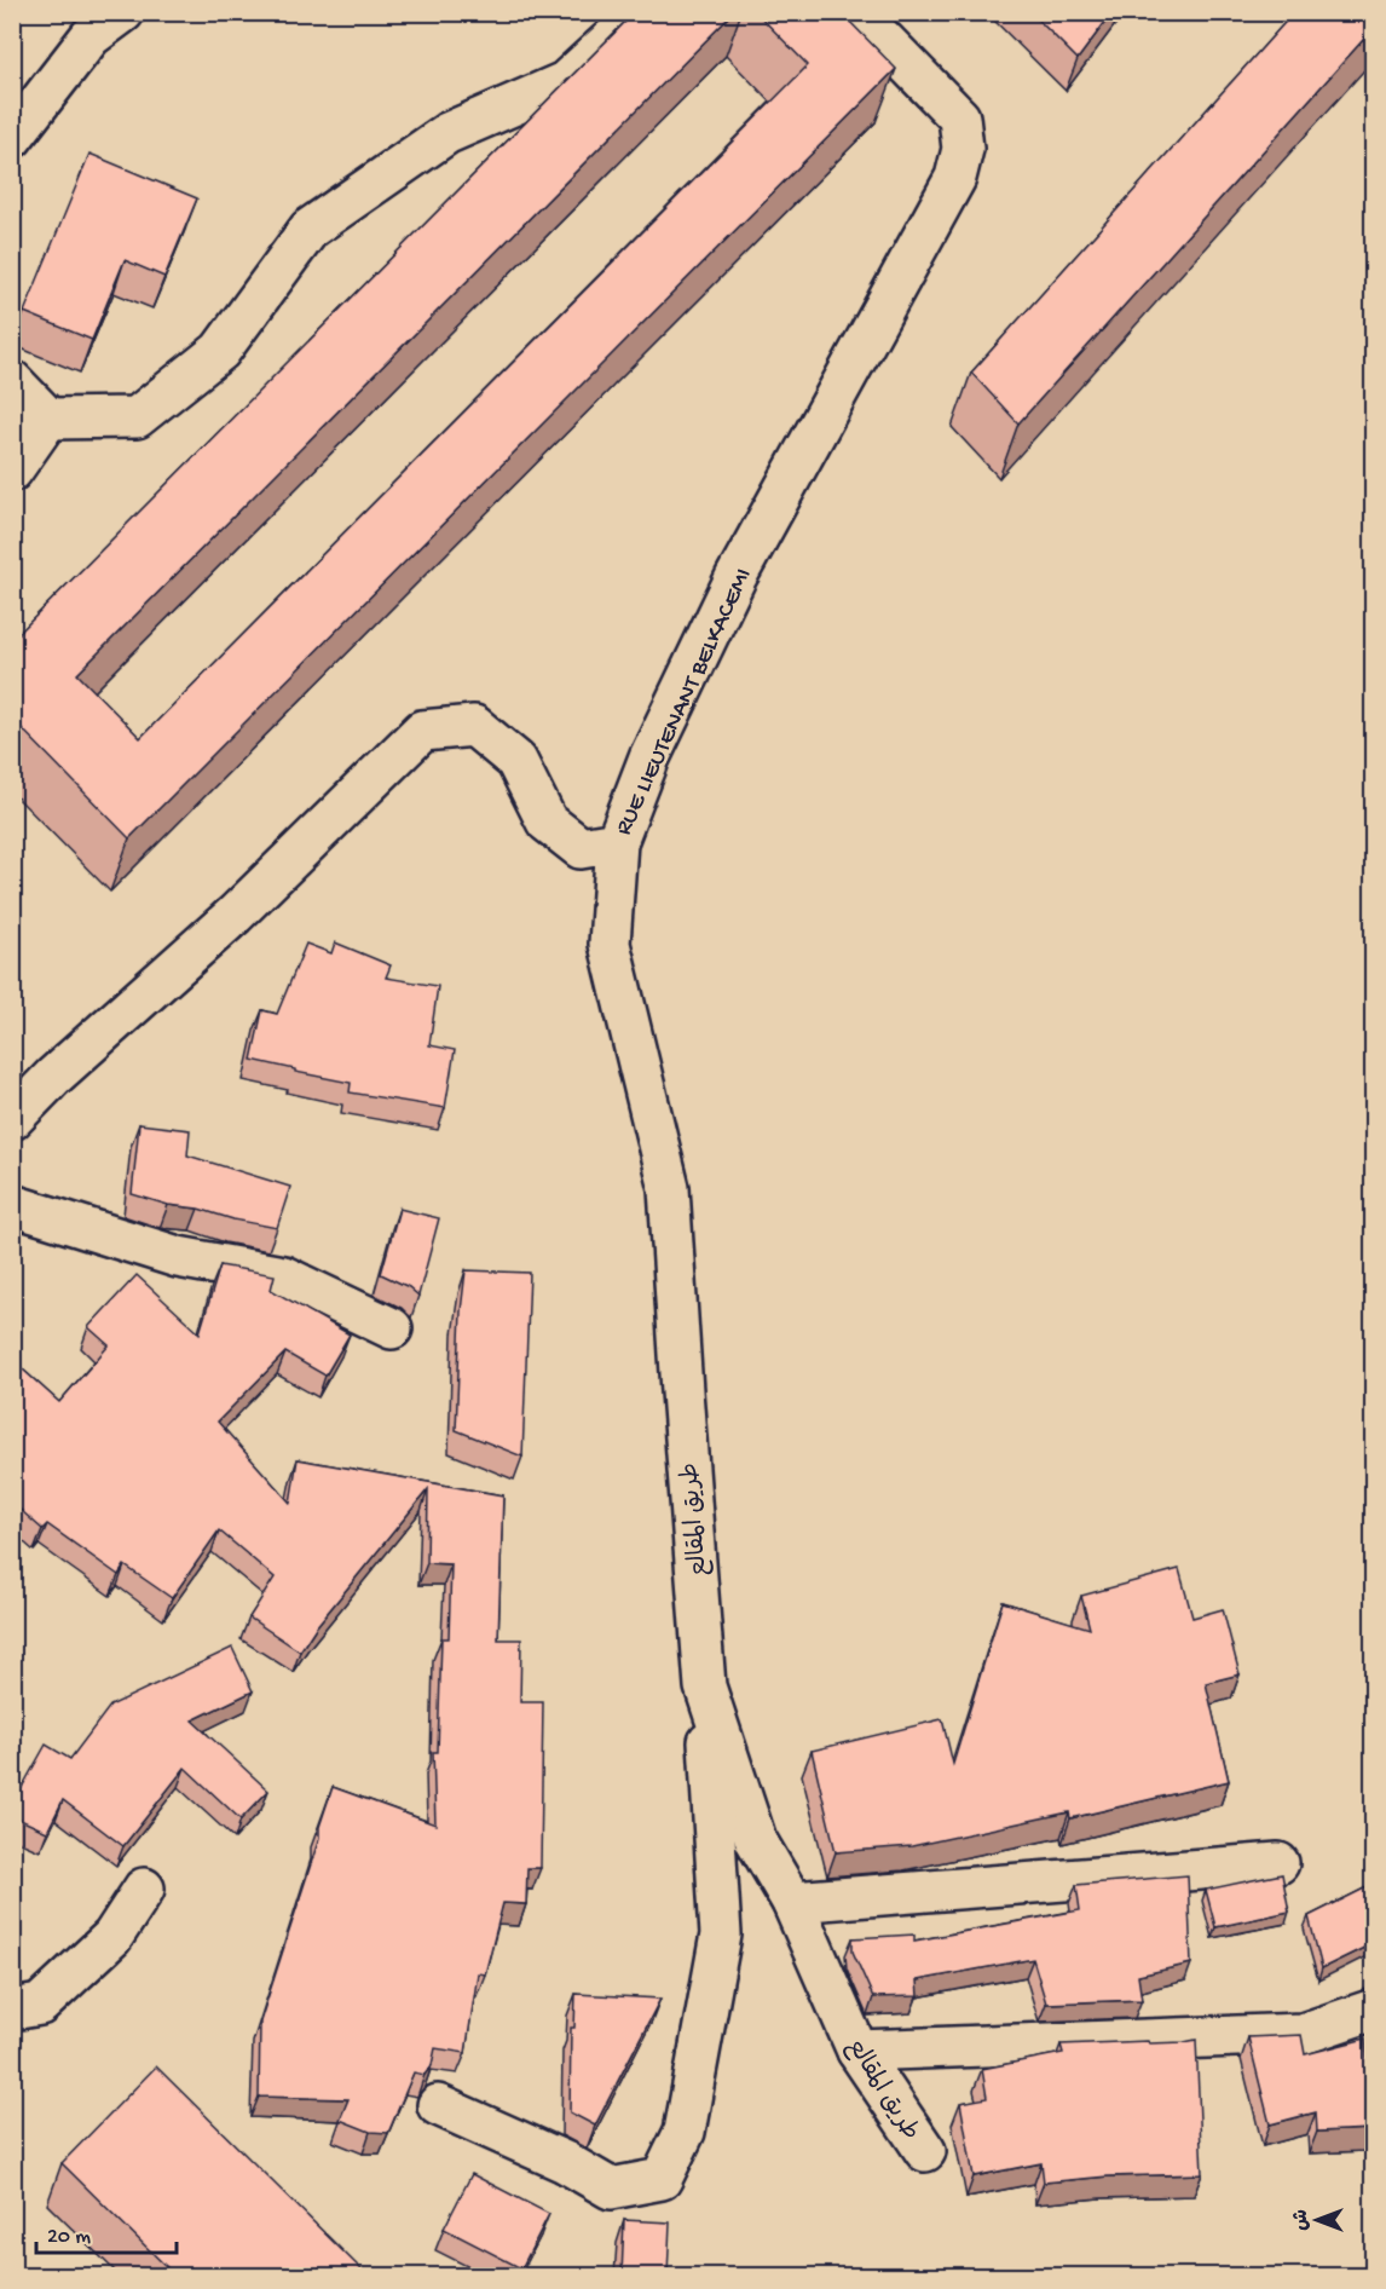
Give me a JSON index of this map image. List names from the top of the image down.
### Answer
{
  "streets": {
    "street": ["RUE LIEUTENANT BELKACEMI", "طريق المقالع"]
  },
  "crossings": [
    ["RUE LIEUTENANT BELKACEMI", "طريق المقالع"]
  ],
  "scale_bar": "20 m",
  "north": "left"
}
